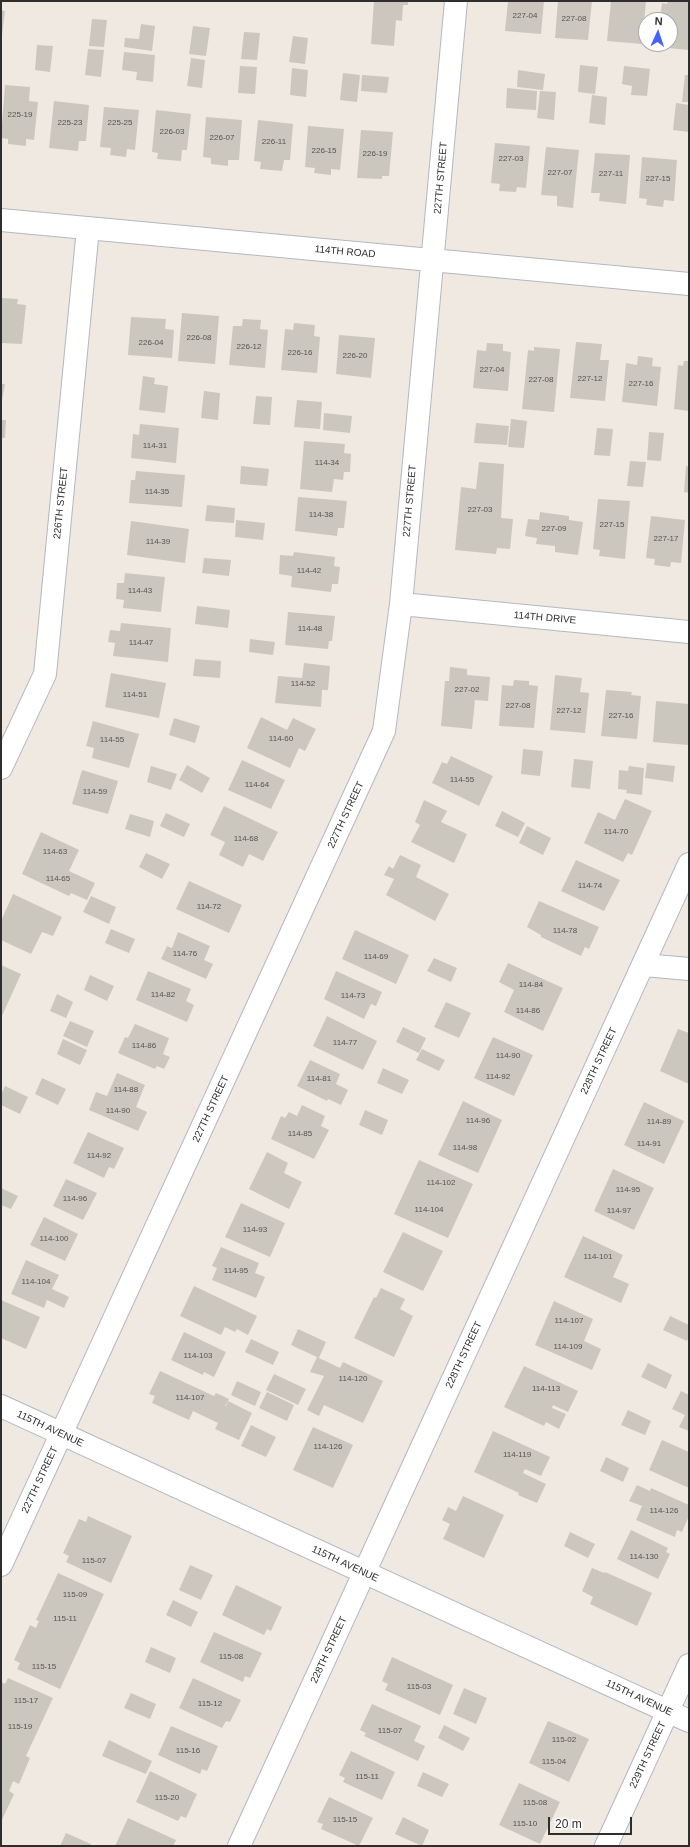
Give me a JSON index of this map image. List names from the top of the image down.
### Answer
{
  "streets": {
    "street": [
      "227TH STREET",
      "114TH ROAD",
      "226TH STREET",
      "114TH DRIVE",
      "228TH STREET",
      "115TH AVENUE",
      "229TH STREET"
    ]
  },
  "crossings": [
    ["227TH STREET", "114TH ROAD"],
    ["227TH STREET", "114TH DRIVE"],
    ["227TH STREET", "115TH AVENUE"],
    ["114TH ROAD", "226TH STREET"],
    ["228TH STREET", "115TH AVENUE"],
    ["115TH AVENUE", "229TH STREET"]
  ],
  "house_numbers": [
    "227-04",
    "227-08",
    "225-19",
    "225-23",
    "225-25",
    "226-03",
    "226-07",
    "226-11",
    "226-15",
    "226-19",
    "227-03",
    "227-07",
    "227-11",
    "227-15",
    "226-08",
    "226-04",
    "226-12",
    "226-16",
    "226-20",
    "227-04",
    "227-12",
    "227-08",
    "227-16",
    "114-31",
    "114-34",
    "114-35",
    "227-03",
    "114-38",
    "227-15",
    "227-09",
    "227-17",
    "114-39",
    "114-42",
    "114-43",
    "114-48",
    "114-47",
    "114-52",
    "227-02",
    "114-51",
    "227-08",
    "227-12",
    "227-16",
    "114-60",
    "114-55",
    "114-55",
    "114-64",
    "114-59",
    "114-70",
    "114-68",
    "114-63",
    "114-65",
    "114-74",
    "114-72",
    "114-78",
    "114-76",
    "114-69",
    "114-84",
    "114-82",
    "114-73",
    "114-86",
    "114-77",
    "114-86",
    "114-90",
    "114-92",
    "114-81",
    "114-88",
    "114-90",
    "114-96",
    "114-89",
    "114-85",
    "114-91",
    "114-98",
    "114-92",
    "114-102",
    "114-95",
    "114-96",
    "114-104",
    "114-97",
    "114-93",
    "114-100",
    "114-101",
    "114-95",
    "114-104",
    "114-107",
    "114-109",
    "114-103",
    "114-120",
    "114-113",
    "114-107",
    "114-126",
    "114-119",
    "114-126",
    "114-130",
    "115-07",
    "115-09",
    "115-11",
    "115-08",
    "115-15",
    "115-03",
    "115-17",
    "115-12",
    "115-19",
    "115-07",
    "115-02",
    "115-16",
    "115-04",
    "115-11",
    "115-20",
    "115-08",
    "115-15",
    "115-10"
  ],
  "scale_bar": "20 m",
  "north": "top"
}
